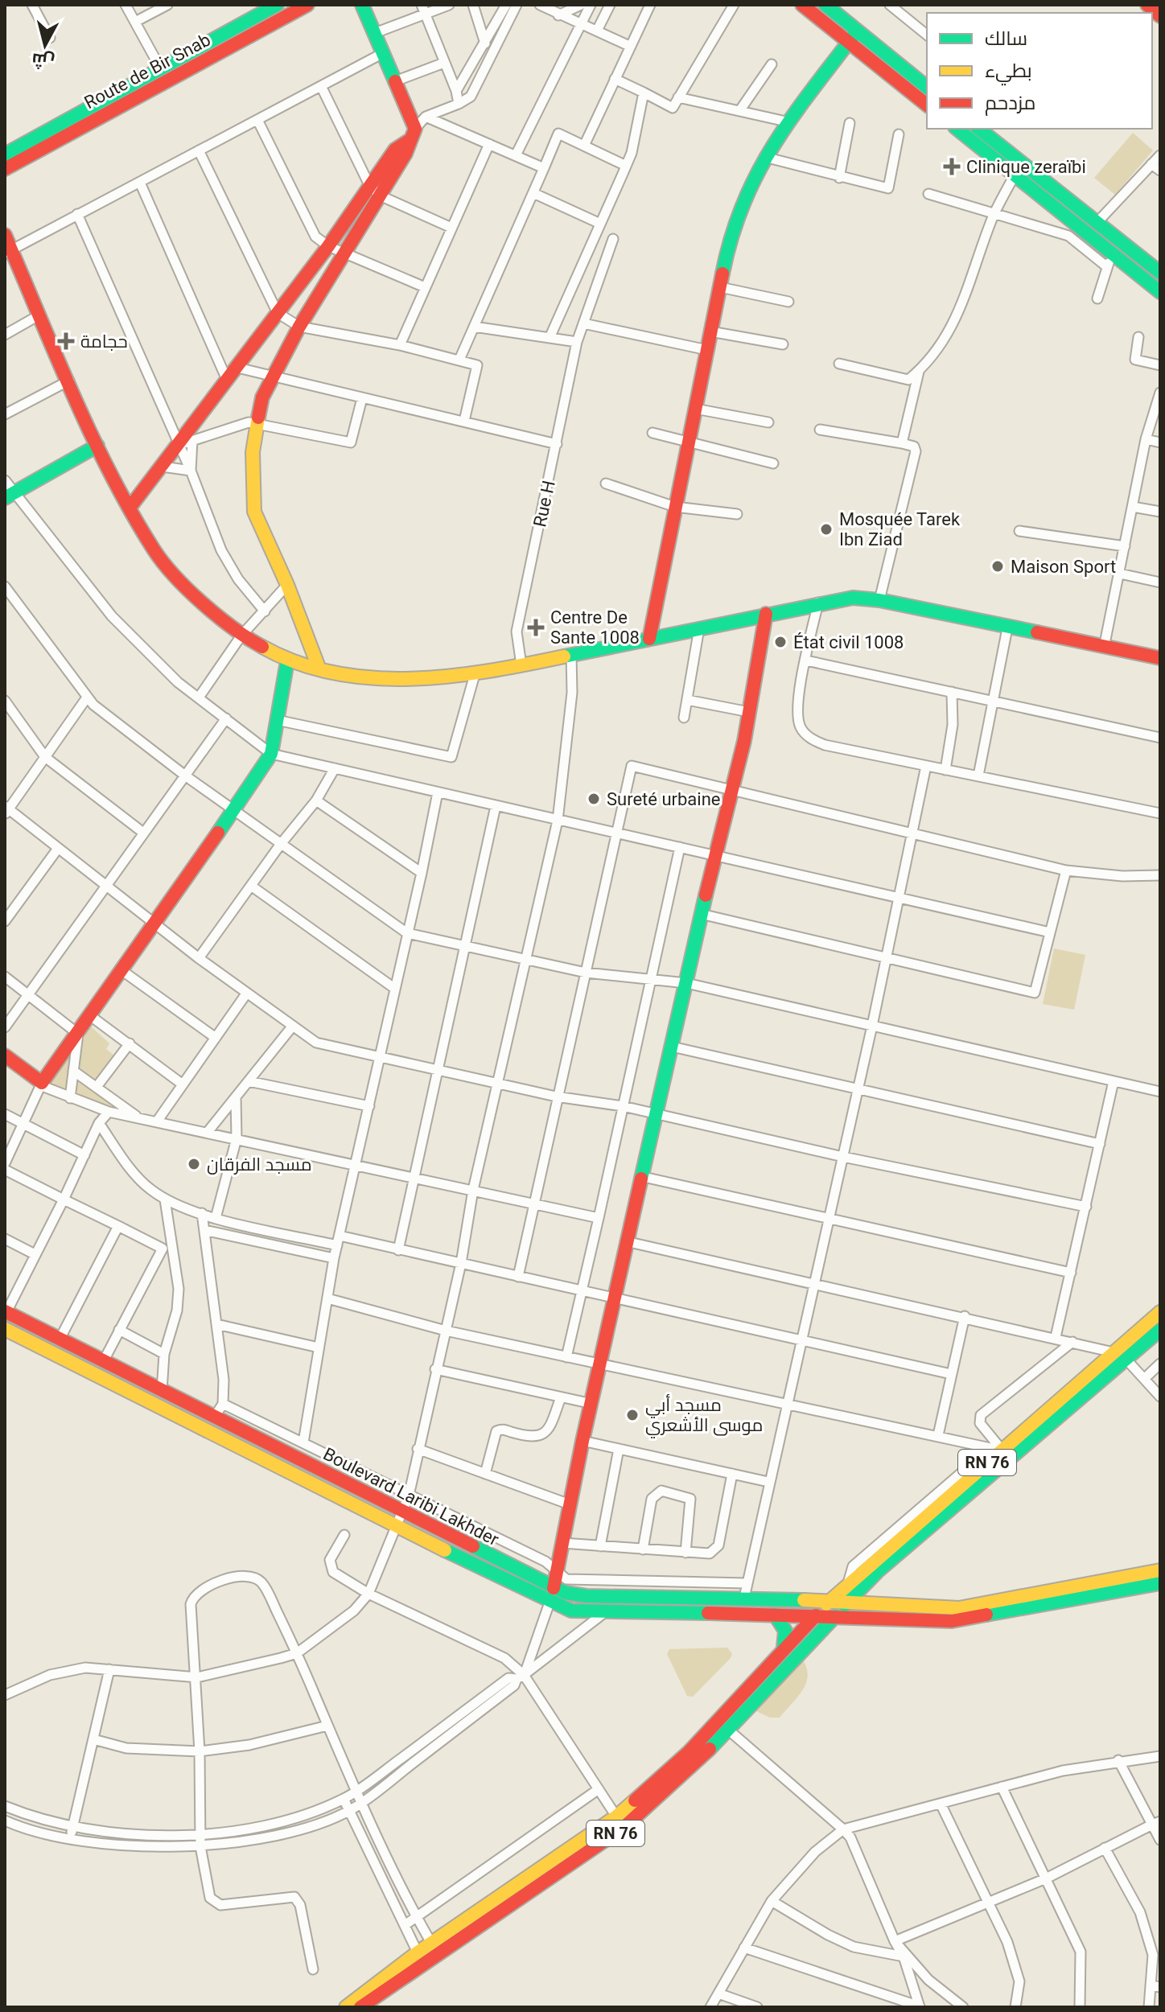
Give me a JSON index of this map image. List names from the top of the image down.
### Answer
{
  "streets": {
    "main road": ["Route de Bir Snab", "RN 76", "Boulevard Laribi Lakhder"],
    "street": ["Rue H"]
  },
  "crossings": [
    ["RN 76", "Boulevard Laribi Lakhder"]
  ],
  "places": {
    "health": ["Clinique zeraïbi", "حجامة", "Centre De Sante 1008"],
    "other": [
      "Mosquée Tarek Ibn Ziad",
      "Maison Sport",
      "État civil 1008",
      "Sureté urbaine",
      "مسجد الفرقان",
      "مسجد أبي موسى الأشعري"
    ]
  },
  "legend": ["سالك", "بطيء", "مزدحم"],
  "north": "bottom"
}
